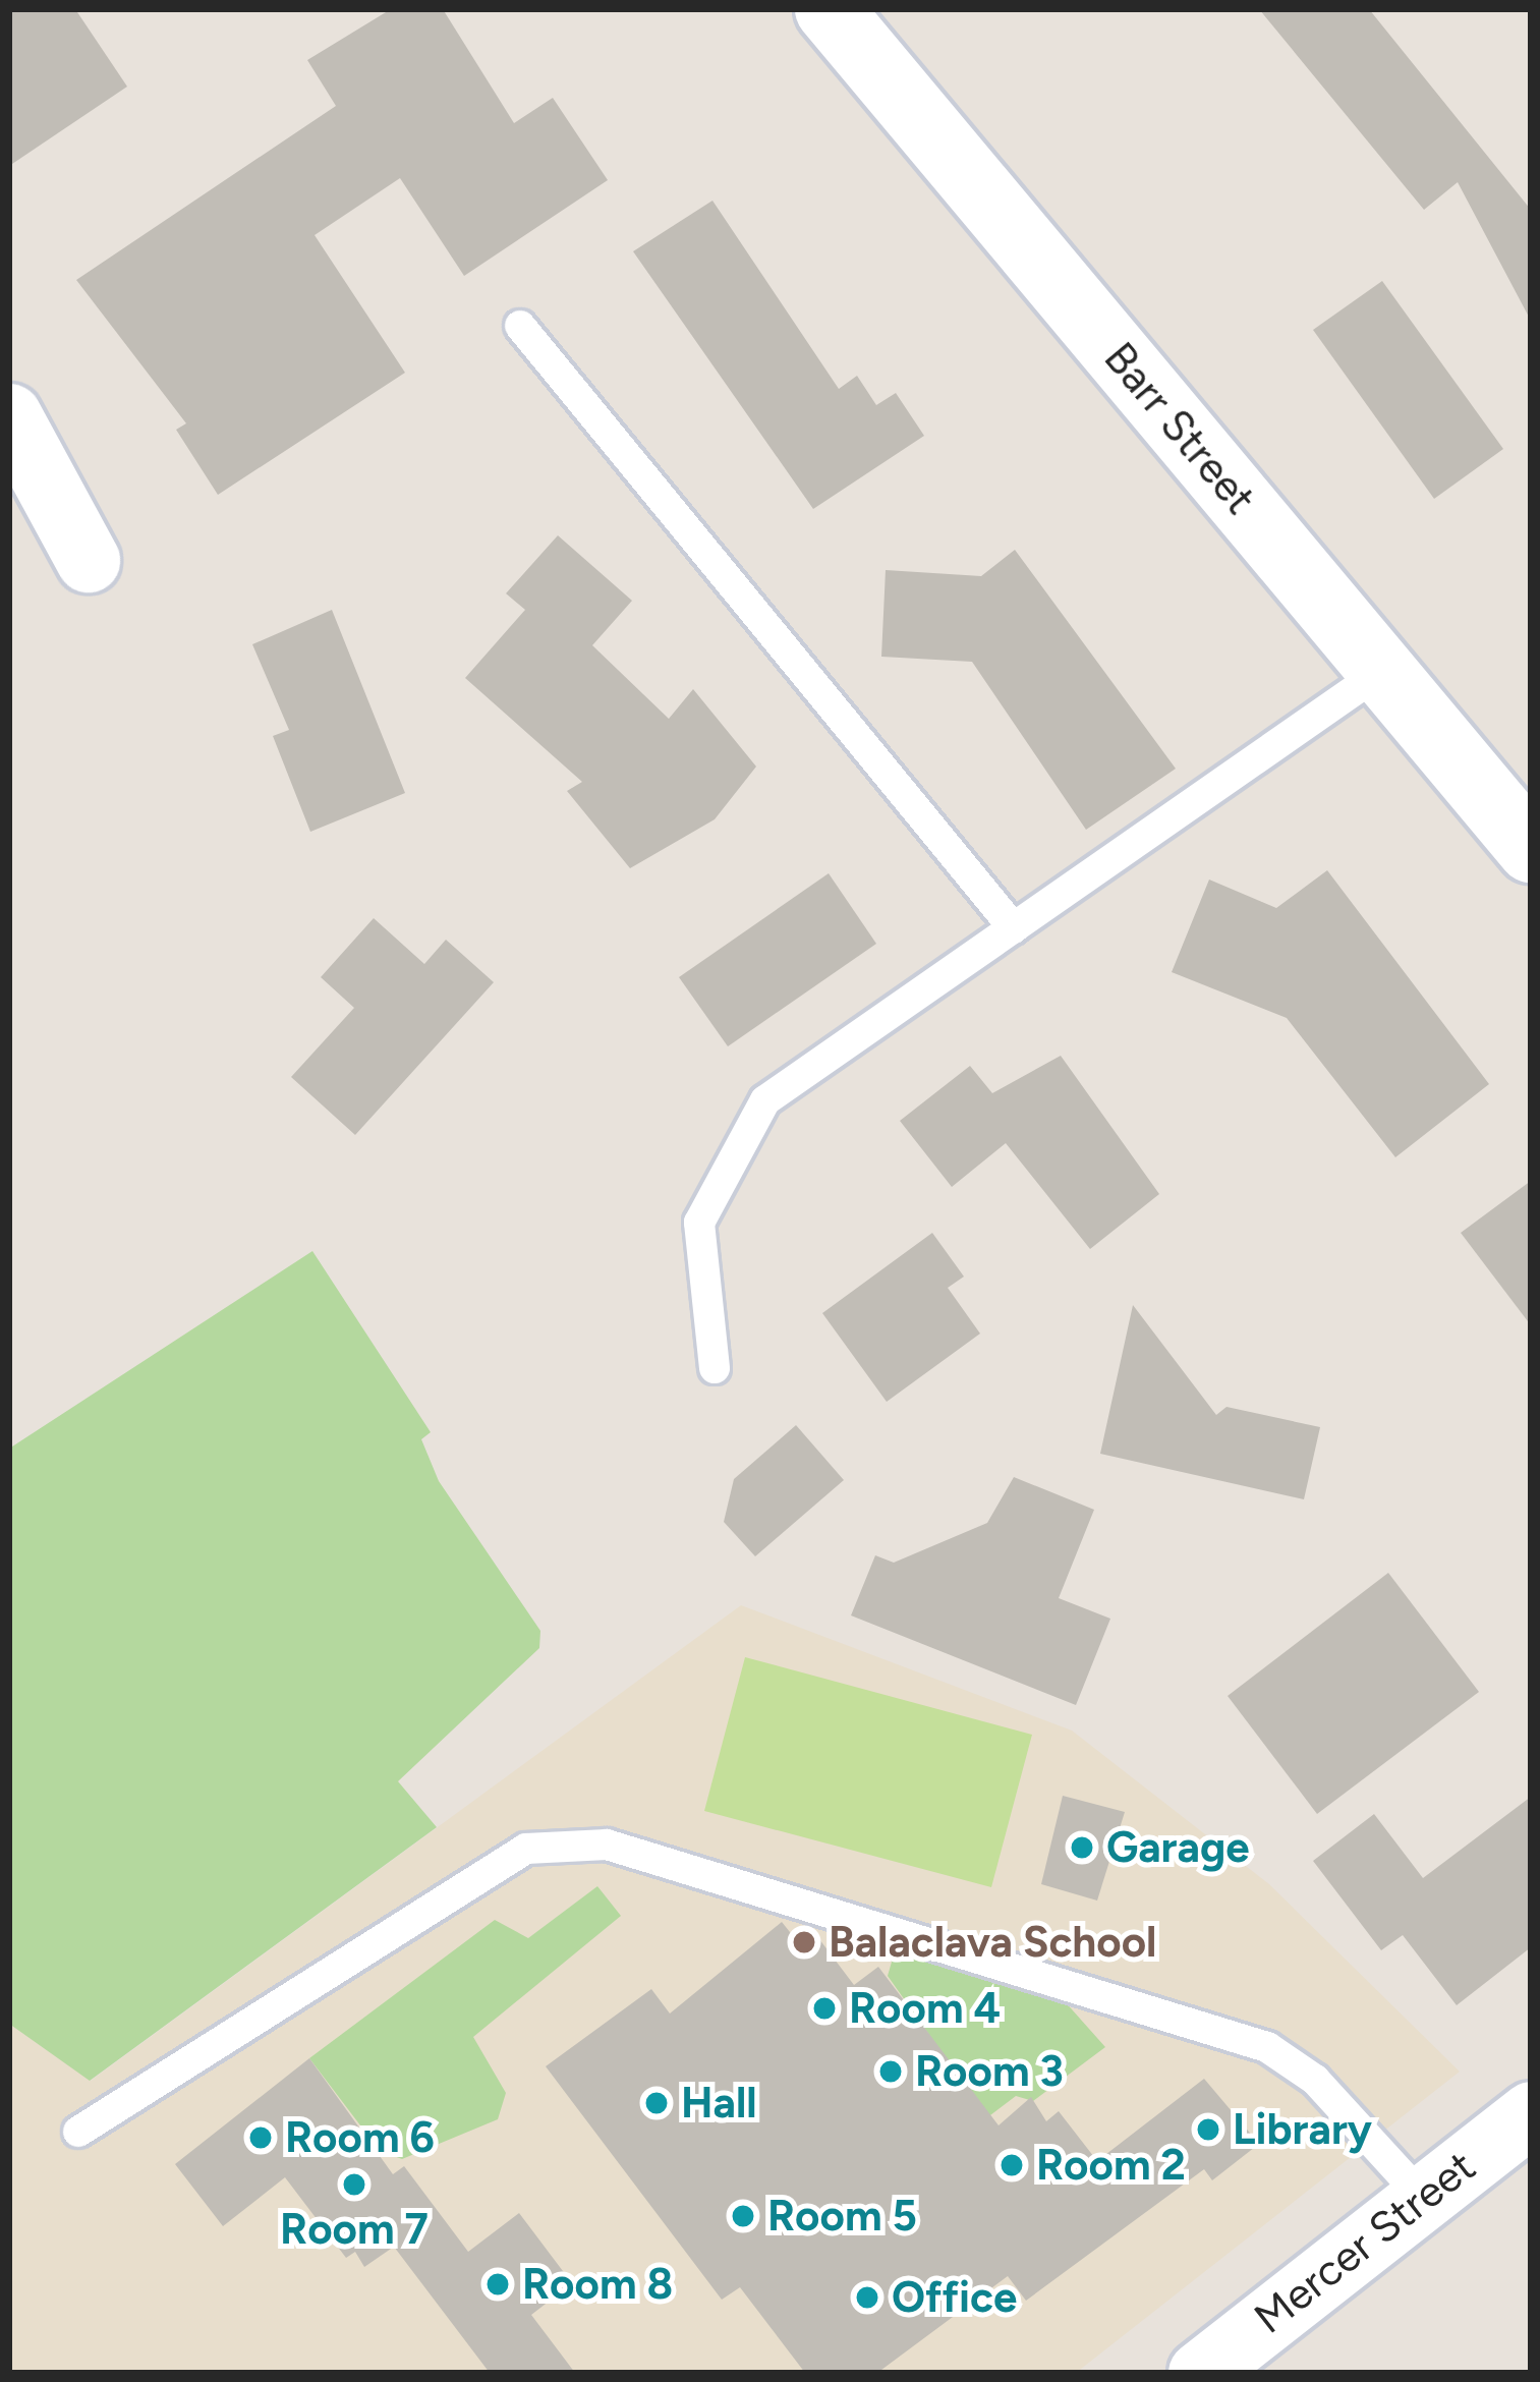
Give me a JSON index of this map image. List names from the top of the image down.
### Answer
{
  "streets": {
    "street": ["Barr Street", "Mercer Street"]
  },
  "places": [
    "Garage",
    "Balaclava School",
    "Room 4",
    "Room 3",
    "Hall",
    "Library",
    "Room 6",
    "Room 2",
    "Room 7",
    "Room 5",
    "Room 8",
    "Office"
  ]
}
